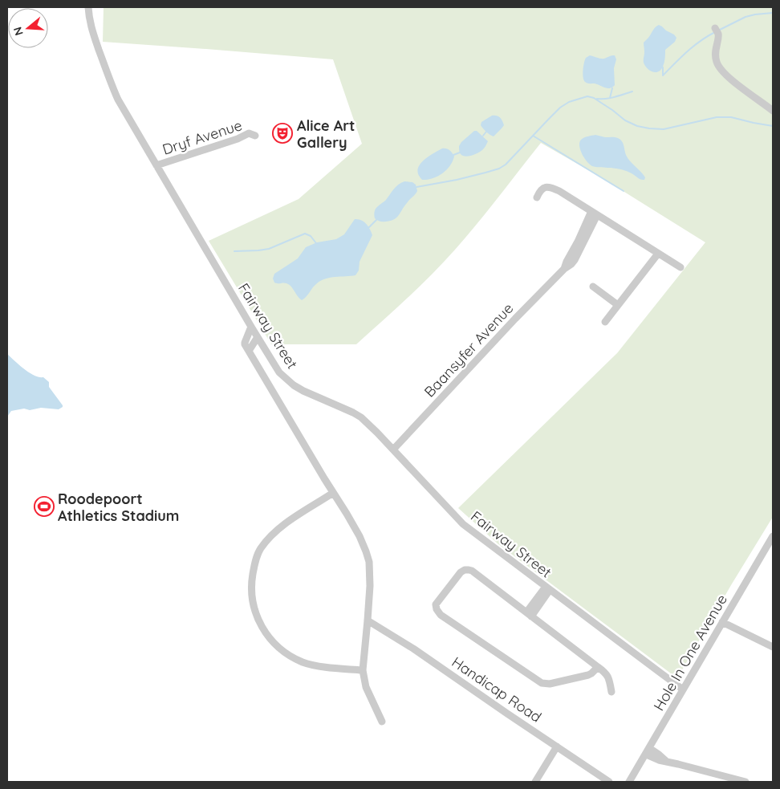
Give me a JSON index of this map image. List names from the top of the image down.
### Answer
{
  "streets": {
    "street": [
      "Dryf Avenue",
      "Fairway Street",
      "Baansyfer Avenue",
      "Hole In One Avenue",
      "Handicap Road"
    ]
  },
  "crossings": [
    ["Dryf Avenue", "Fairway Street"],
    ["Fairway Street", "Baansyfer Avenue"],
    ["Fairway Street", "Hole In One Avenue"]
  ],
  "places": {
    "theatre": ["Alice Art Gallery"],
    "sports": ["Roodepoort Athletics Stadium"]
  },
  "north": "left"
}
